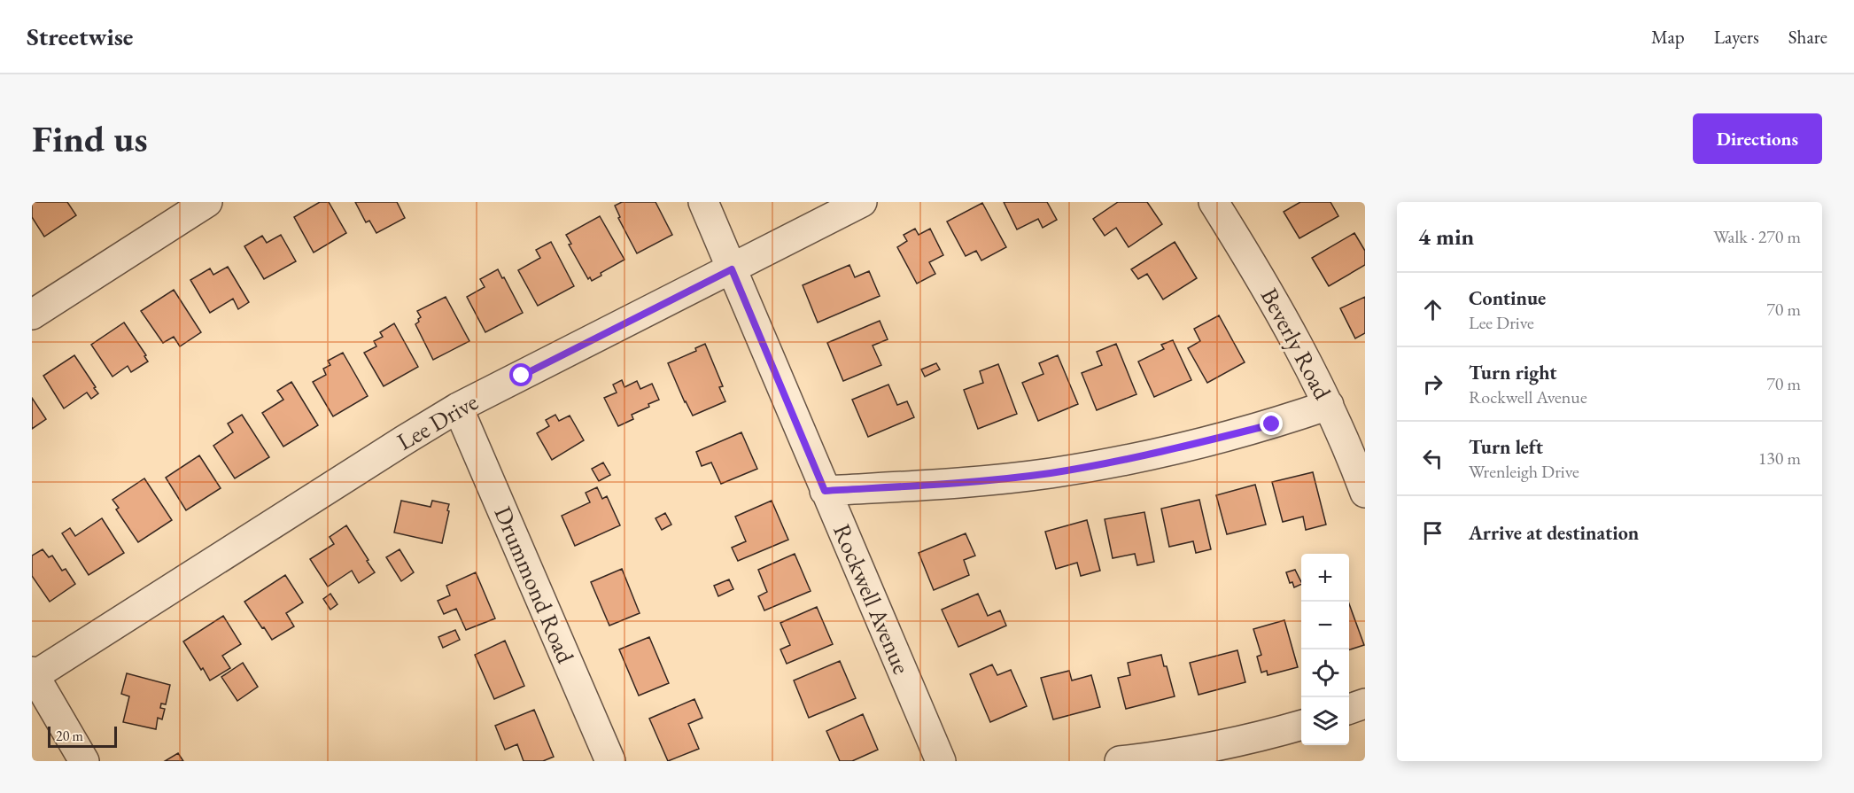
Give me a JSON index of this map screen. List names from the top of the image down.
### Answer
{
  "streets": {
    "street": [
      "Beverly Road",
      "Lee Drive",
      "Drummond Road",
      "Rockwell Avenue"
    ]
  },
  "crossings": [
    ["Lee Drive", "Drummond Road"],
    ["Lee Drive", "Rockwell Avenue"]
  ],
  "scale_bar": "20 m",
  "page": {
    "header": "Streetwise",
    "nav": ["Map", "Layers", "Share"],
    "buttons": "Directions",
    "title": "Find us",
    "heading": ["4 min", "Walk · 270 m"],
    "list": [
      ["Continue", "Lee Drive", "70 m"],
      ["Turn right", "Rockwell Avenue", "70 m"],
      ["Turn left", "Wrenleigh Drive", "130 m"],
      "Arrive at destination"
    ],
    "map_buttons": ["+", "−"],
    "scale": "20 m"
  }
}
